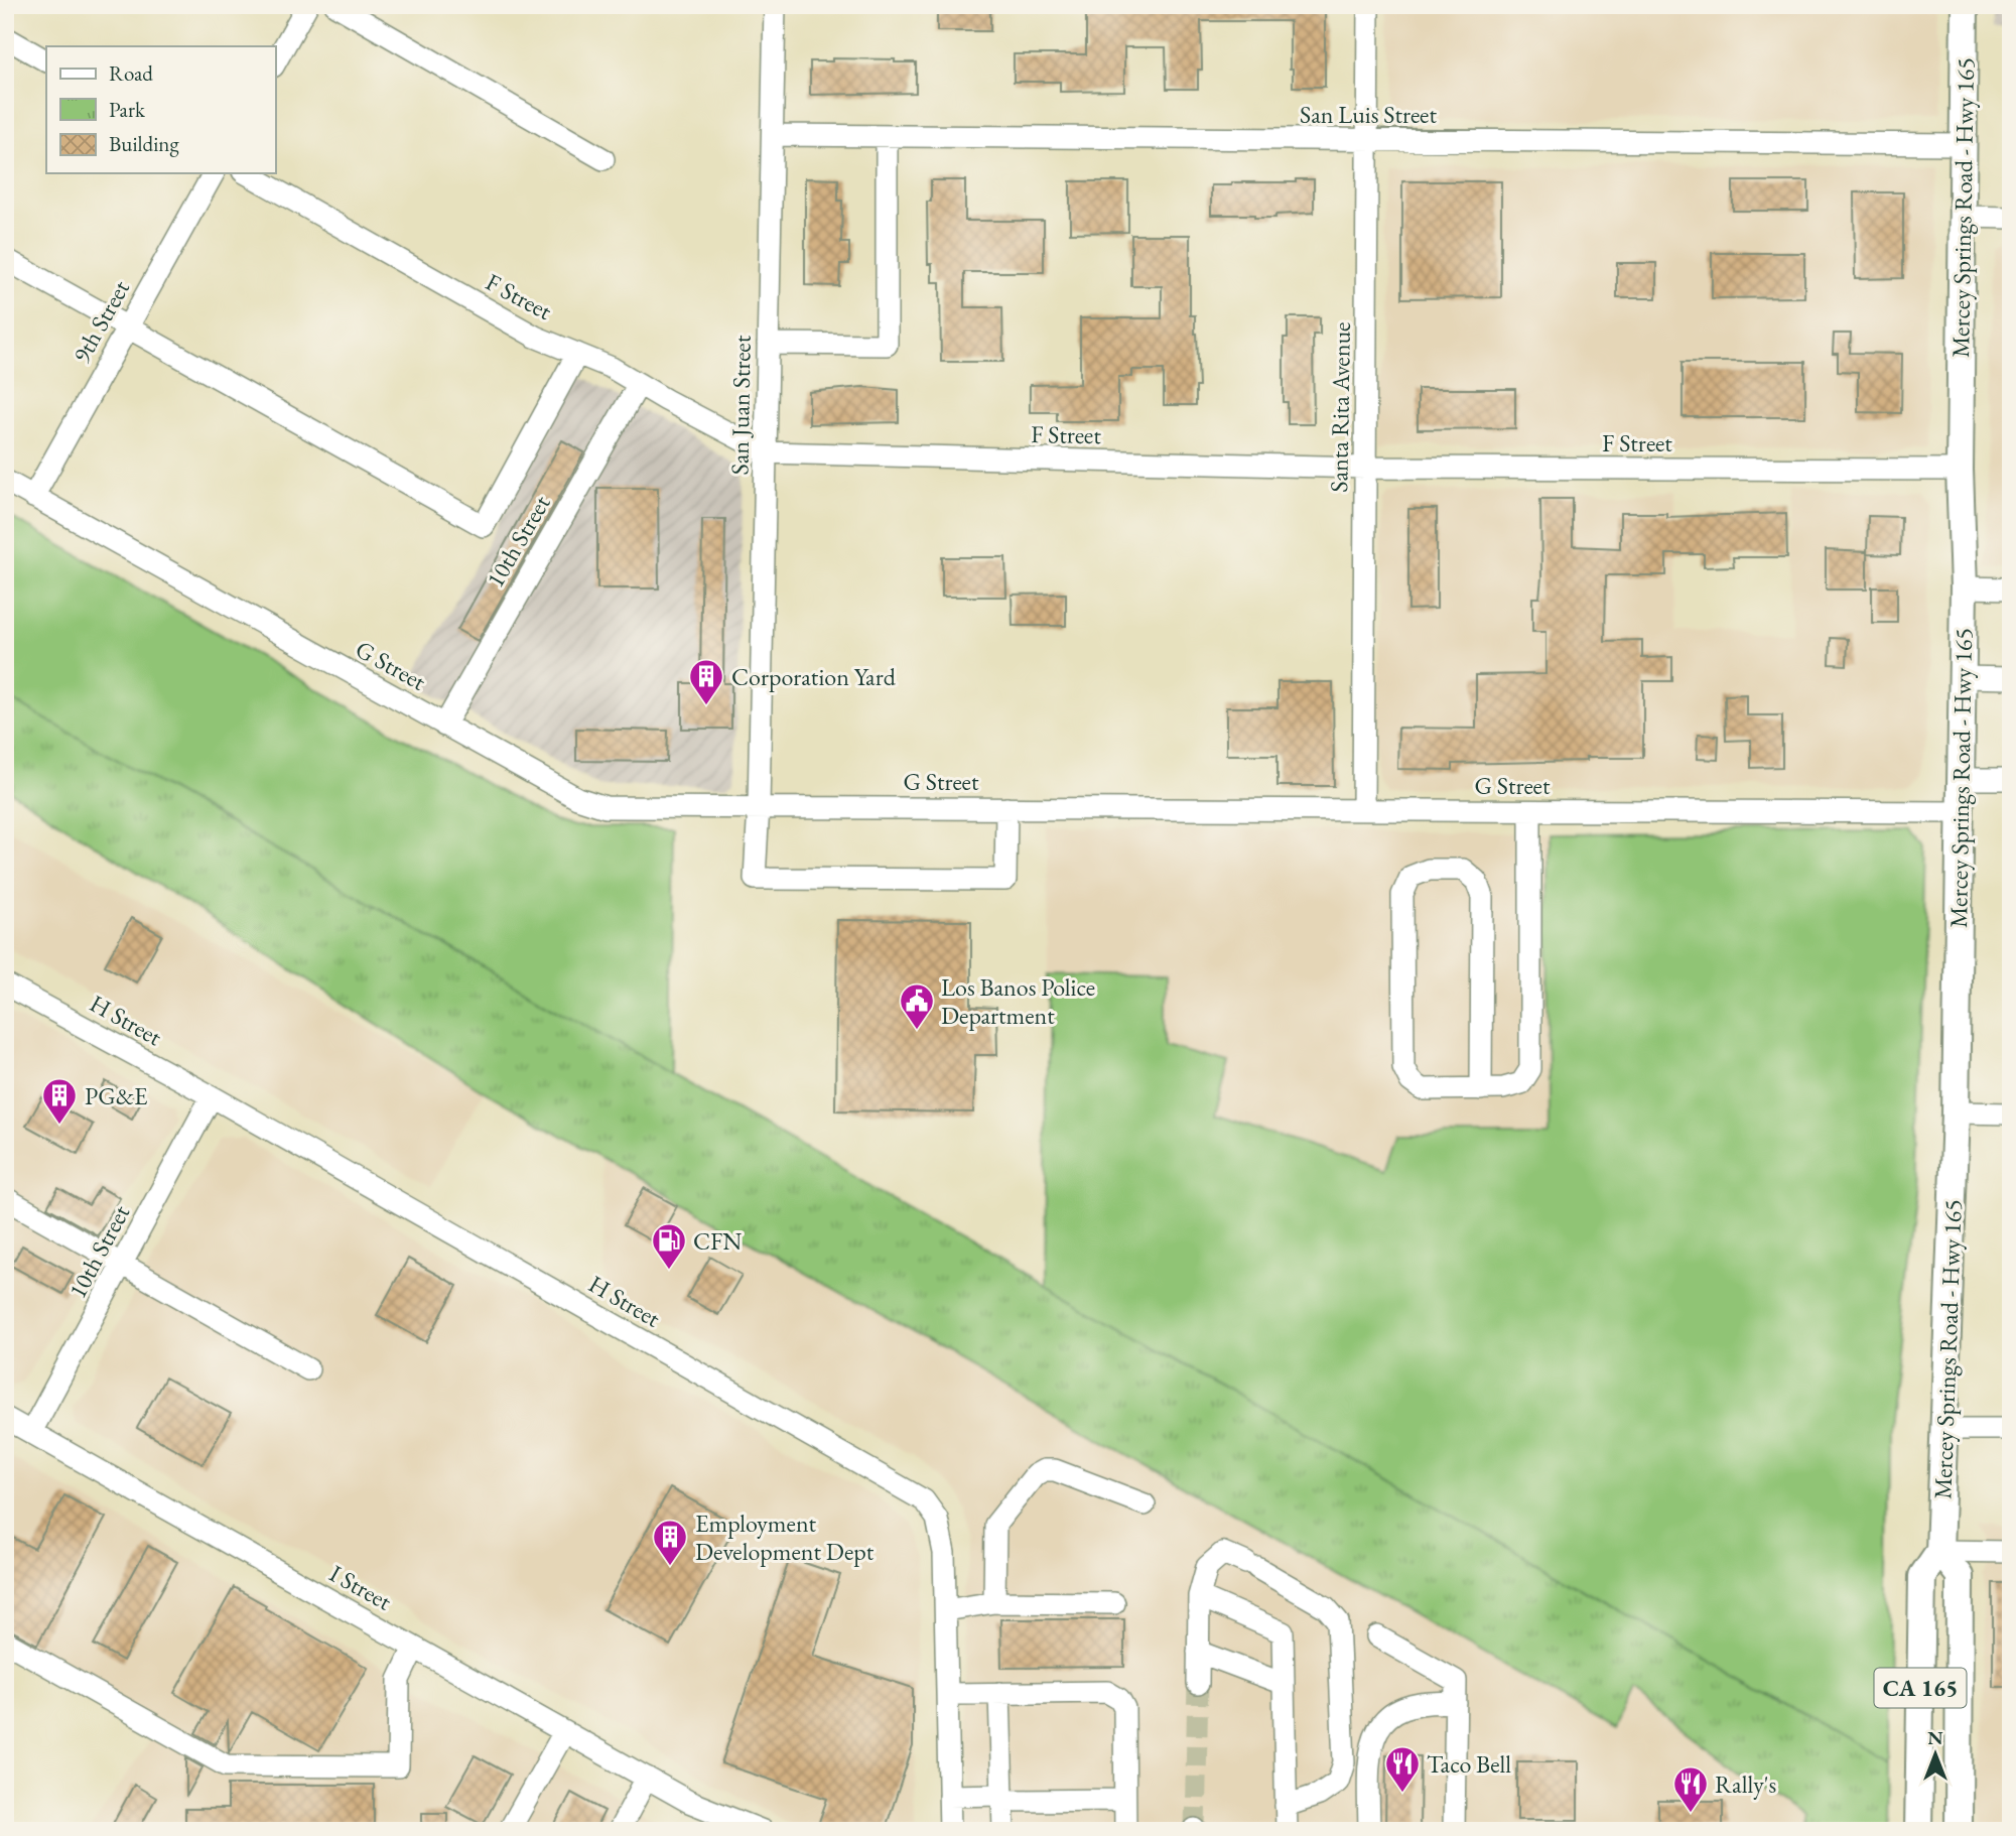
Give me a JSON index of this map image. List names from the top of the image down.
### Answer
{
  "streets": {
    "main road": ["Mercey Springs Road - Hwy 165", "CA 165"],
    "street": [
      "San Luis Street",
      "F Street",
      "9th Street",
      "San Juan Street",
      "Santa Rita Avenue",
      "10th Street",
      "G Street",
      "H Street",
      "I Street"
    ]
  },
  "crossings": [
    ["San Luis Street", "Mercey Springs Road - Hwy 165"],
    ["San Luis Street", "San Juan Street"],
    ["San Luis Street", "Santa Rita Avenue"],
    ["Mercey Springs Road - Hwy 165", "F Street"],
    ["Mercey Springs Road - Hwy 165", "G Street"],
    ["Mercey Springs Road - Hwy 165", "CA 165"],
    ["F Street", "San Juan Street"],
    ["F Street", "Santa Rita Avenue"],
    ["F Street", "10th Street"],
    ["9th Street", "G Street"],
    ["San Juan Street", "G Street"],
    ["Santa Rita Avenue", "G Street"],
    ["10th Street", "G Street"],
    ["10th Street", "H Street"],
    ["10th Street", "I Street"]
  ],
  "places": {
    "building": ["Corporation Yard", "PG&E", "Employment Development Dept"],
    "public building": ["Los Banos Police Department"],
    "fuel station": ["CFN"],
    "restaurant": ["Taco Bell", "Rally's"]
  },
  "legend": ["Road", "Park", "Building"],
  "north": "top"
}
